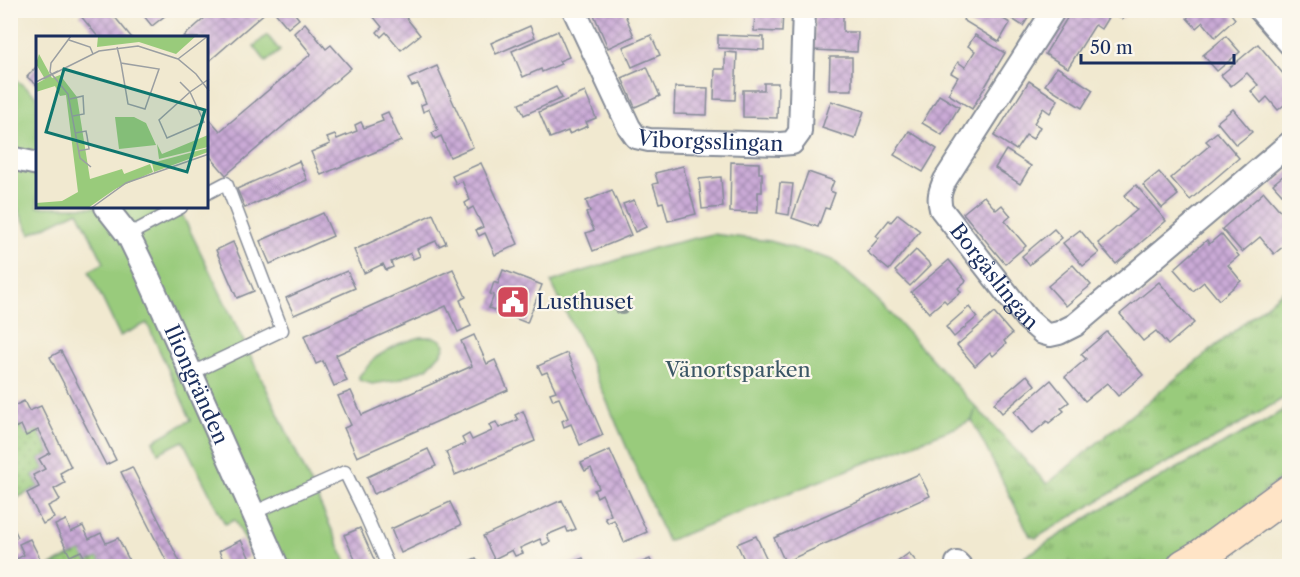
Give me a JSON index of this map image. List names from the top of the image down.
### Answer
{
  "streets": {
    "street": ["Viborgsslingan", "Borgåslingan", "Iliongränden"]
  },
  "parks": ["Vänortsparken"],
  "places": {
    "public building": ["Lusthuset"]
  },
  "scale_bar": "50 m"
}
